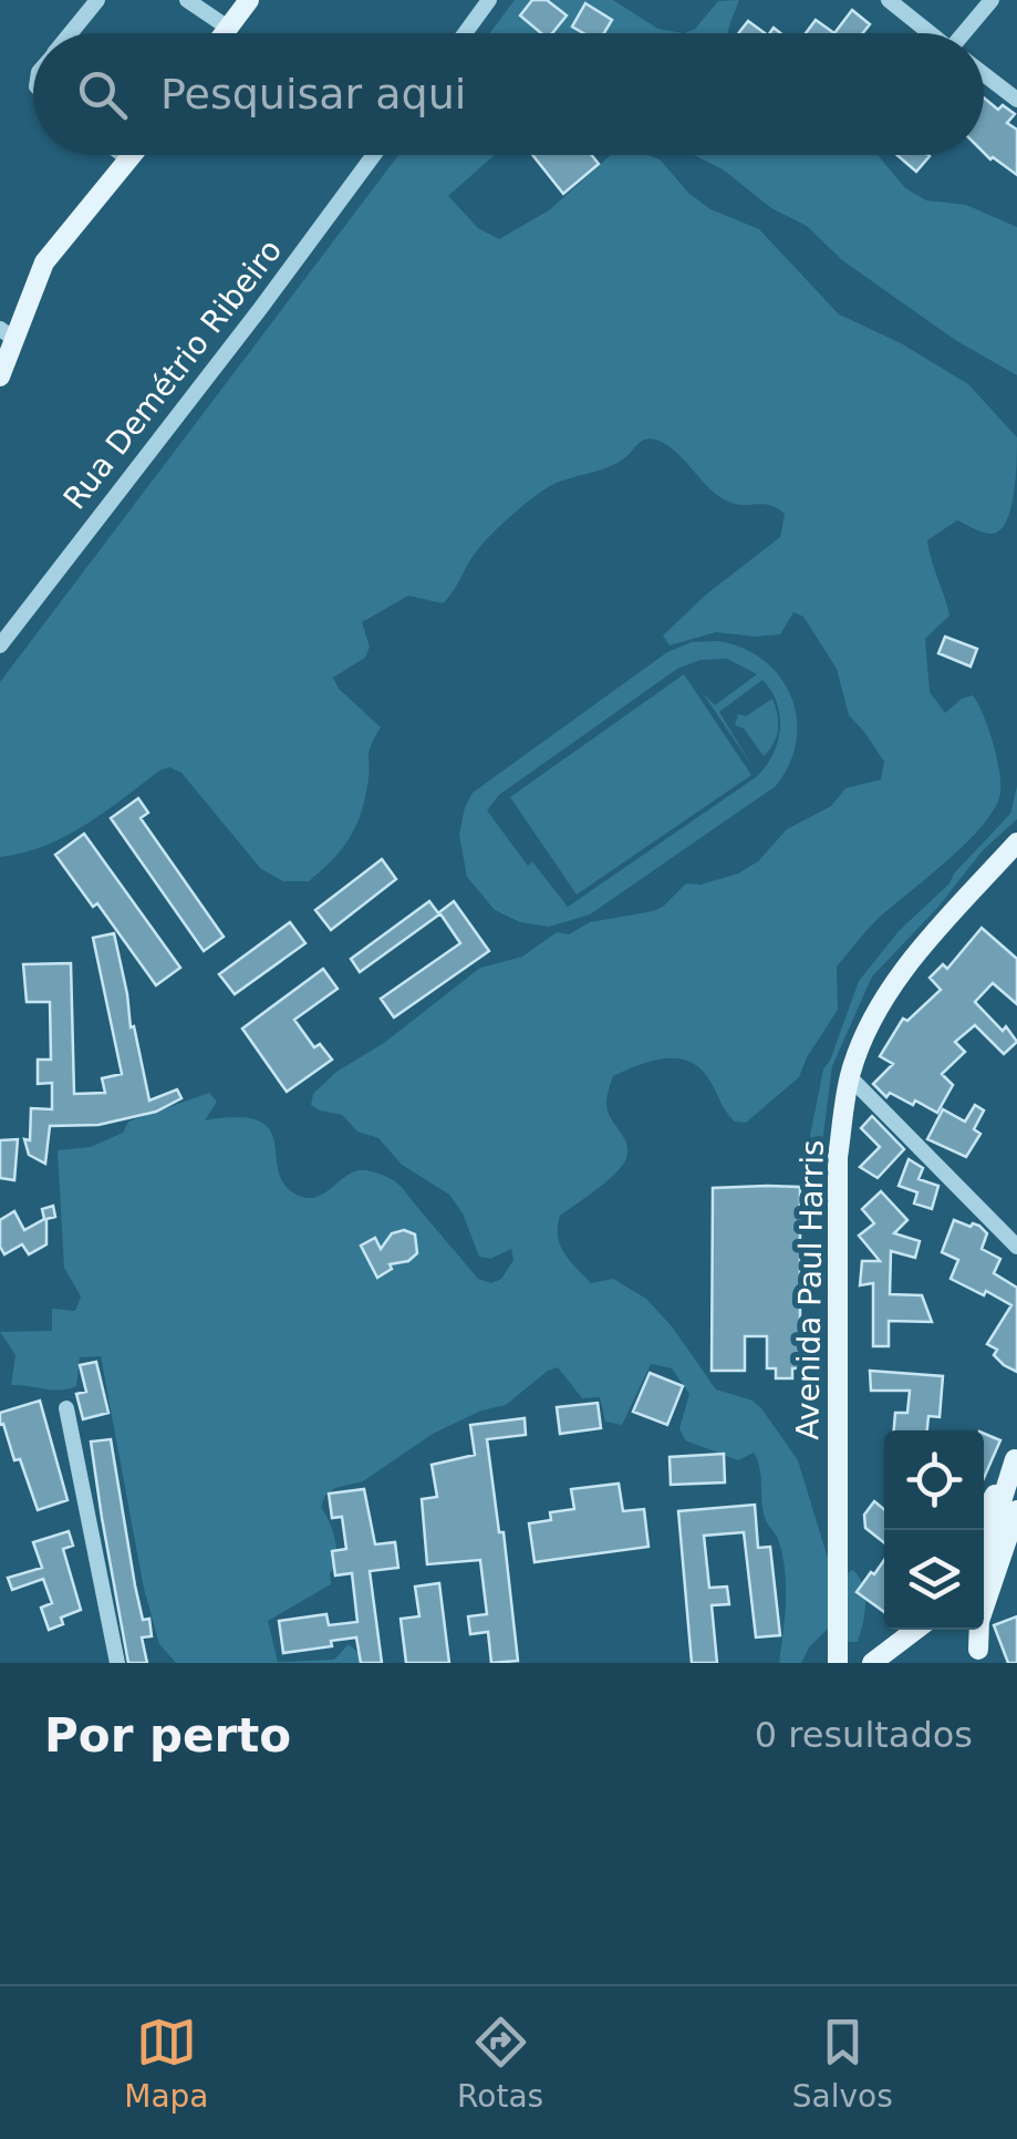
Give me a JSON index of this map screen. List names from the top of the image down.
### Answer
{
  "streets": {
    "main road": ["Avenida Paul Harris"],
    "street": ["Rua Demétrio Ribeiro"]
  },
  "page": {
    "search": "Pesquisar aqui",
    "heading": ["Por perto", "0 resultados"],
    "nav": ["Mapa", "Rotas", "Salvos"]
  }
}
